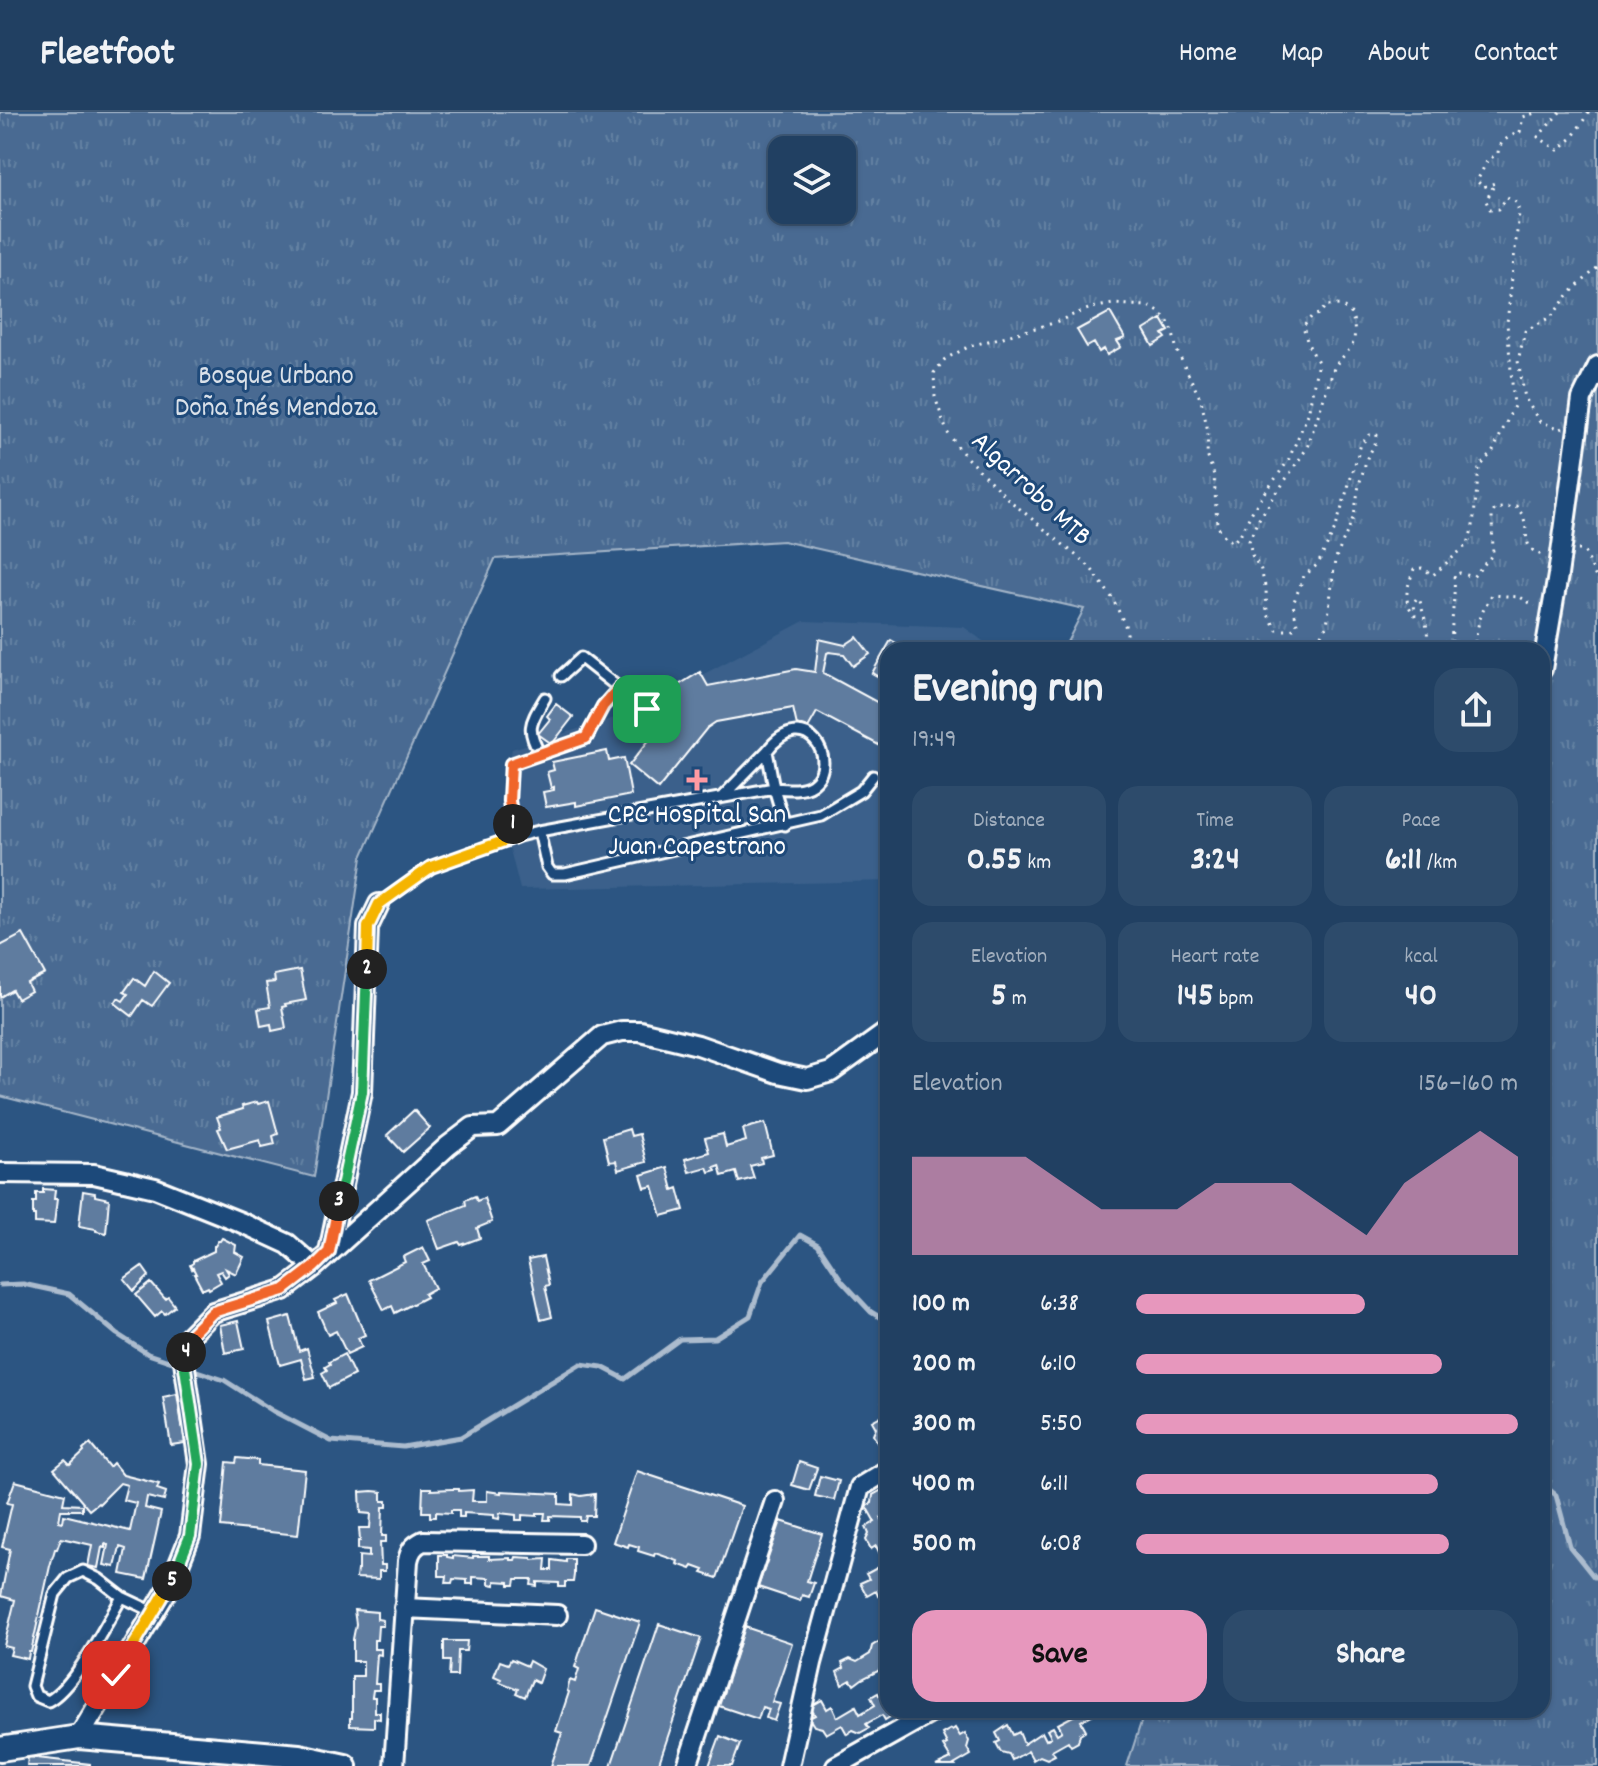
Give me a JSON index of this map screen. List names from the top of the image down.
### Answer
{
  "streets": {
    "path": ["Algarrobo MTB"]
  },
  "parks": ["Bosque Urbano Doña Inés Mendoza"],
  "places": {
    "health": ["CPC Hospital San Juan Capestrano"]
  },
  "page": {
    "header": "Fleetfoot",
    "nav": [
      "Home",
      "Map",
      "About",
      "Contact"
    ],
    "heading": ["Evening run", "19:49"],
    "stats": [
      ["Distance", "0.55 km"],
      ["Time", "3:24"],
      ["Pace", "6:11 /km"],
      ["Elevation", "5 m"],
      ["Heart rate", "145 bpm"],
      ["kcal", "40"]
    ],
    "pins": [
      "1",
      "2",
      "3",
      "4",
      "5"
    ],
    "chart": ["Elevation", "156–160 m"],
    "list": [
      {
        "name": "100 m",
        "note": "6:38"
      },
      {
        "name": "200 m",
        "note": "6:10"
      },
      {
        "name": "300 m",
        "note": "5:50"
      },
      {
        "name": "400 m",
        "note": "6:11"
      },
      {
        "name": "500 m",
        "note": "6:08"
      }
    ],
    "buttons": ["Save", "Share"]
  }
}
